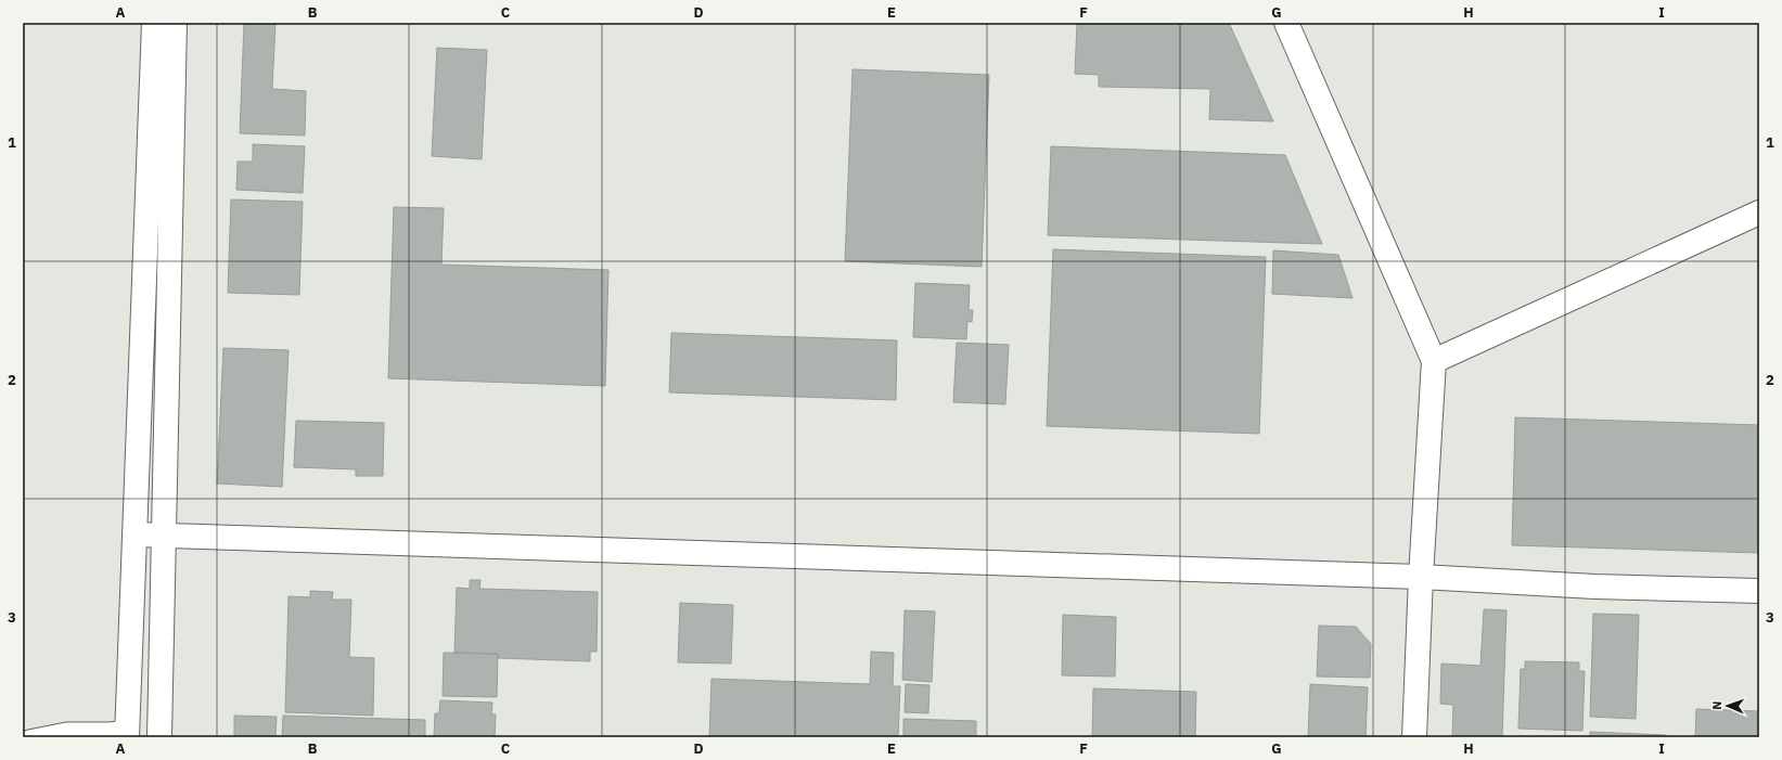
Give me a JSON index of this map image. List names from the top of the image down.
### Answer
{
  "north": "left",
  "grid": {
    "columns": [
      "A",
      "B",
      "C",
      "D",
      "E",
      "F",
      "G",
      "H",
      "I"
    ],
    "rows": ["1", "2", "3"]
  }
}
